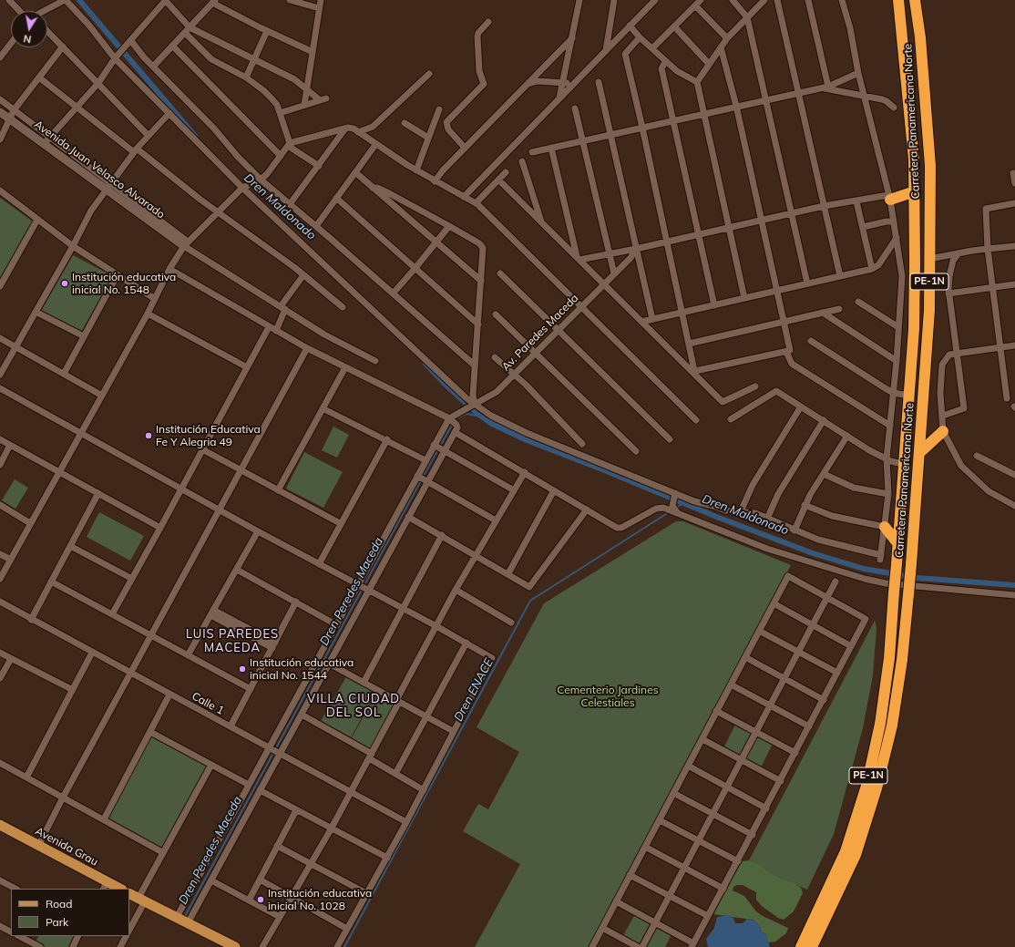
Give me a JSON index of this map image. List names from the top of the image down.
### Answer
{
  "streets": {
    "highway": ["Carretera Panamericana Norte", "PE-1N"],
    "main road": ["Avenida Grau"],
    "street": ["Avenida Juan Velasco Alvarado", "Av. Paredes Maceda", "Calle 1"]
  },
  "districts": ["LUIS PAREDES MACEDA", "VILLA CIUDAD DEL SOL"],
  "water": ["Dren Maldonado", "Dren Peredes Maceda", "Dren ENACE"],
  "parks": ["Cementerio Jardines Celestiales"],
  "places": [
    "Institución educativa inicial No. 1548",
    "Institución Educativa Fe Y Alegria 49",
    "Institución educativa inicial No. 1544",
    "Institución educativa inicial No. 1028"
  ],
  "legend": ["Road", "Park"],
  "north": "bottom"
}
